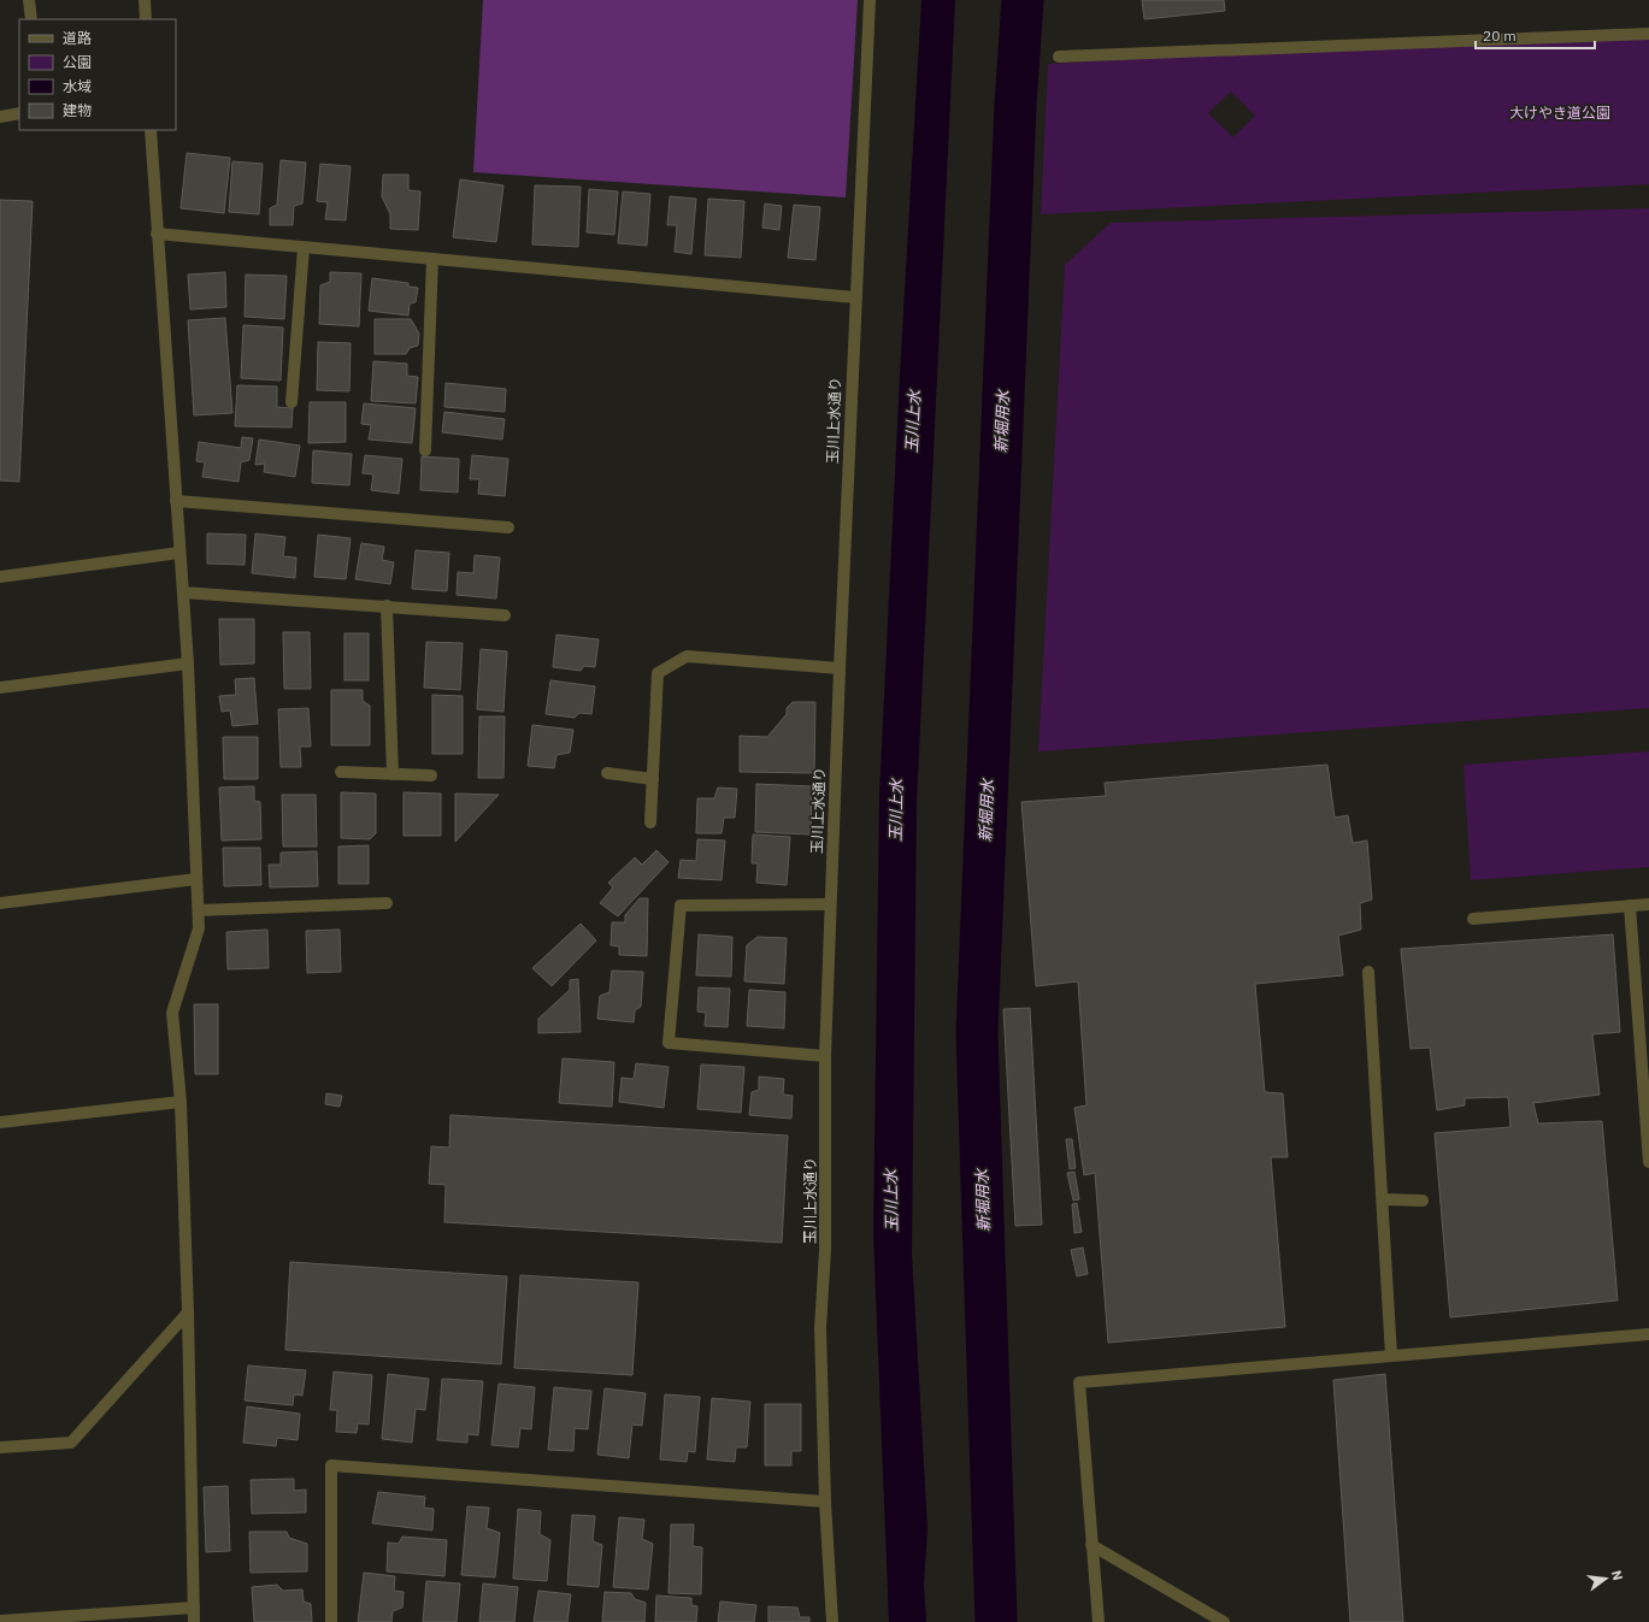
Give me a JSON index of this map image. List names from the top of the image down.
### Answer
{
  "streets": {
    "street": ["玉川上水通り"]
  },
  "water": ["玉川上水", "新堀用水"],
  "parks": ["大けやき道公園"],
  "legend": [
    "道路",
    "公園",
    "水域",
    "建物"
  ],
  "scale_bar": "20 m",
  "north": "right"
}
